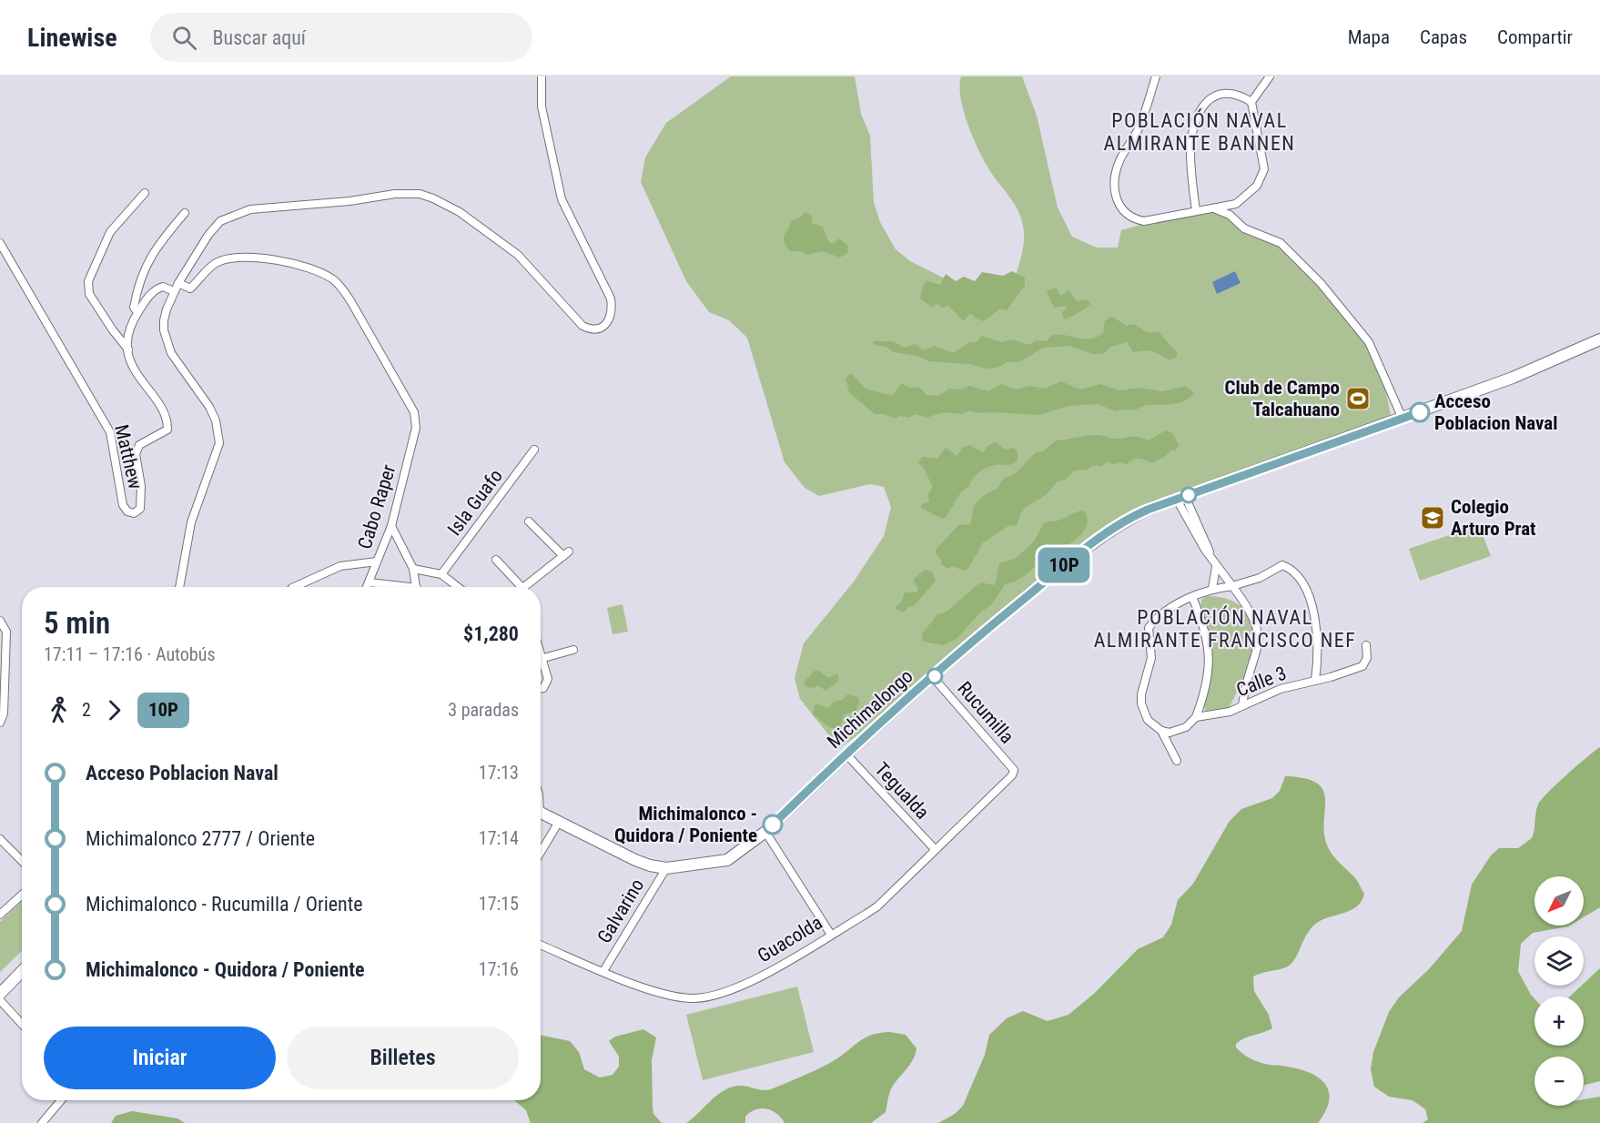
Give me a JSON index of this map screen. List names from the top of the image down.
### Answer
{
  "streets": {
    "main road": ["Michimalongo"],
    "street": [
      "Matthew",
      "Isla Guafo",
      "Cabo Raper",
      "Calle 3",
      "Rucumilla",
      "Tegualda",
      "Galvarino",
      "Guacolda"
    ]
  },
  "crossings": [
    ["Michimalongo", "Rucumilla"],
    ["Michimalongo", "Tegualda"],
    ["Michimalongo", "Galvarino"],
    ["Rucumilla", "Guacolda"],
    ["Tegualda", "Guacolda"],
    ["Galvarino", "Guacolda"]
  ],
  "districts": ["POBLACIÓN NAVAL ALMIRANTE BANNEN", "POBLACIÓN NAVAL ALMIRANTE FRANCISCO NEF"],
  "places": {
    "sports": ["Club de Campo Talcahuano"],
    "other": ["Acceso Poblacion Naval", "Michimalonco - Quidora / Poniente"],
    "school or university": ["Colegio Arturo Prat"]
  },
  "lines": ["bus line 10P"],
  "north": "bottom left",
  "page": {
    "header": "Linewise",
    "search": "Buscar aquí",
    "nav": ["Mapa", "Capas", "Compartir"],
    "on_map": "10P",
    "heading": ["5 min", "17:11 – 17:16 · Autobús", "$1,280"],
    "legs": ["2", "10P", "3 paradas"],
    "list": [
      {
        "name": "Acceso Poblacion Naval",
        "value": "17:13"
      },
      {
        "name": "Michimalonco 2777 / Oriente",
        "value": "17:14"
      },
      {
        "name": "Michimalonco - Rucumilla / Oriente",
        "value": "17:15"
      },
      {
        "name": "Michimalonco - Quidora / Poniente",
        "value": "17:16"
      }
    ],
    "map_buttons": ["+", "−"],
    "buttons": ["Iniciar", "Billetes"]
  }
}
